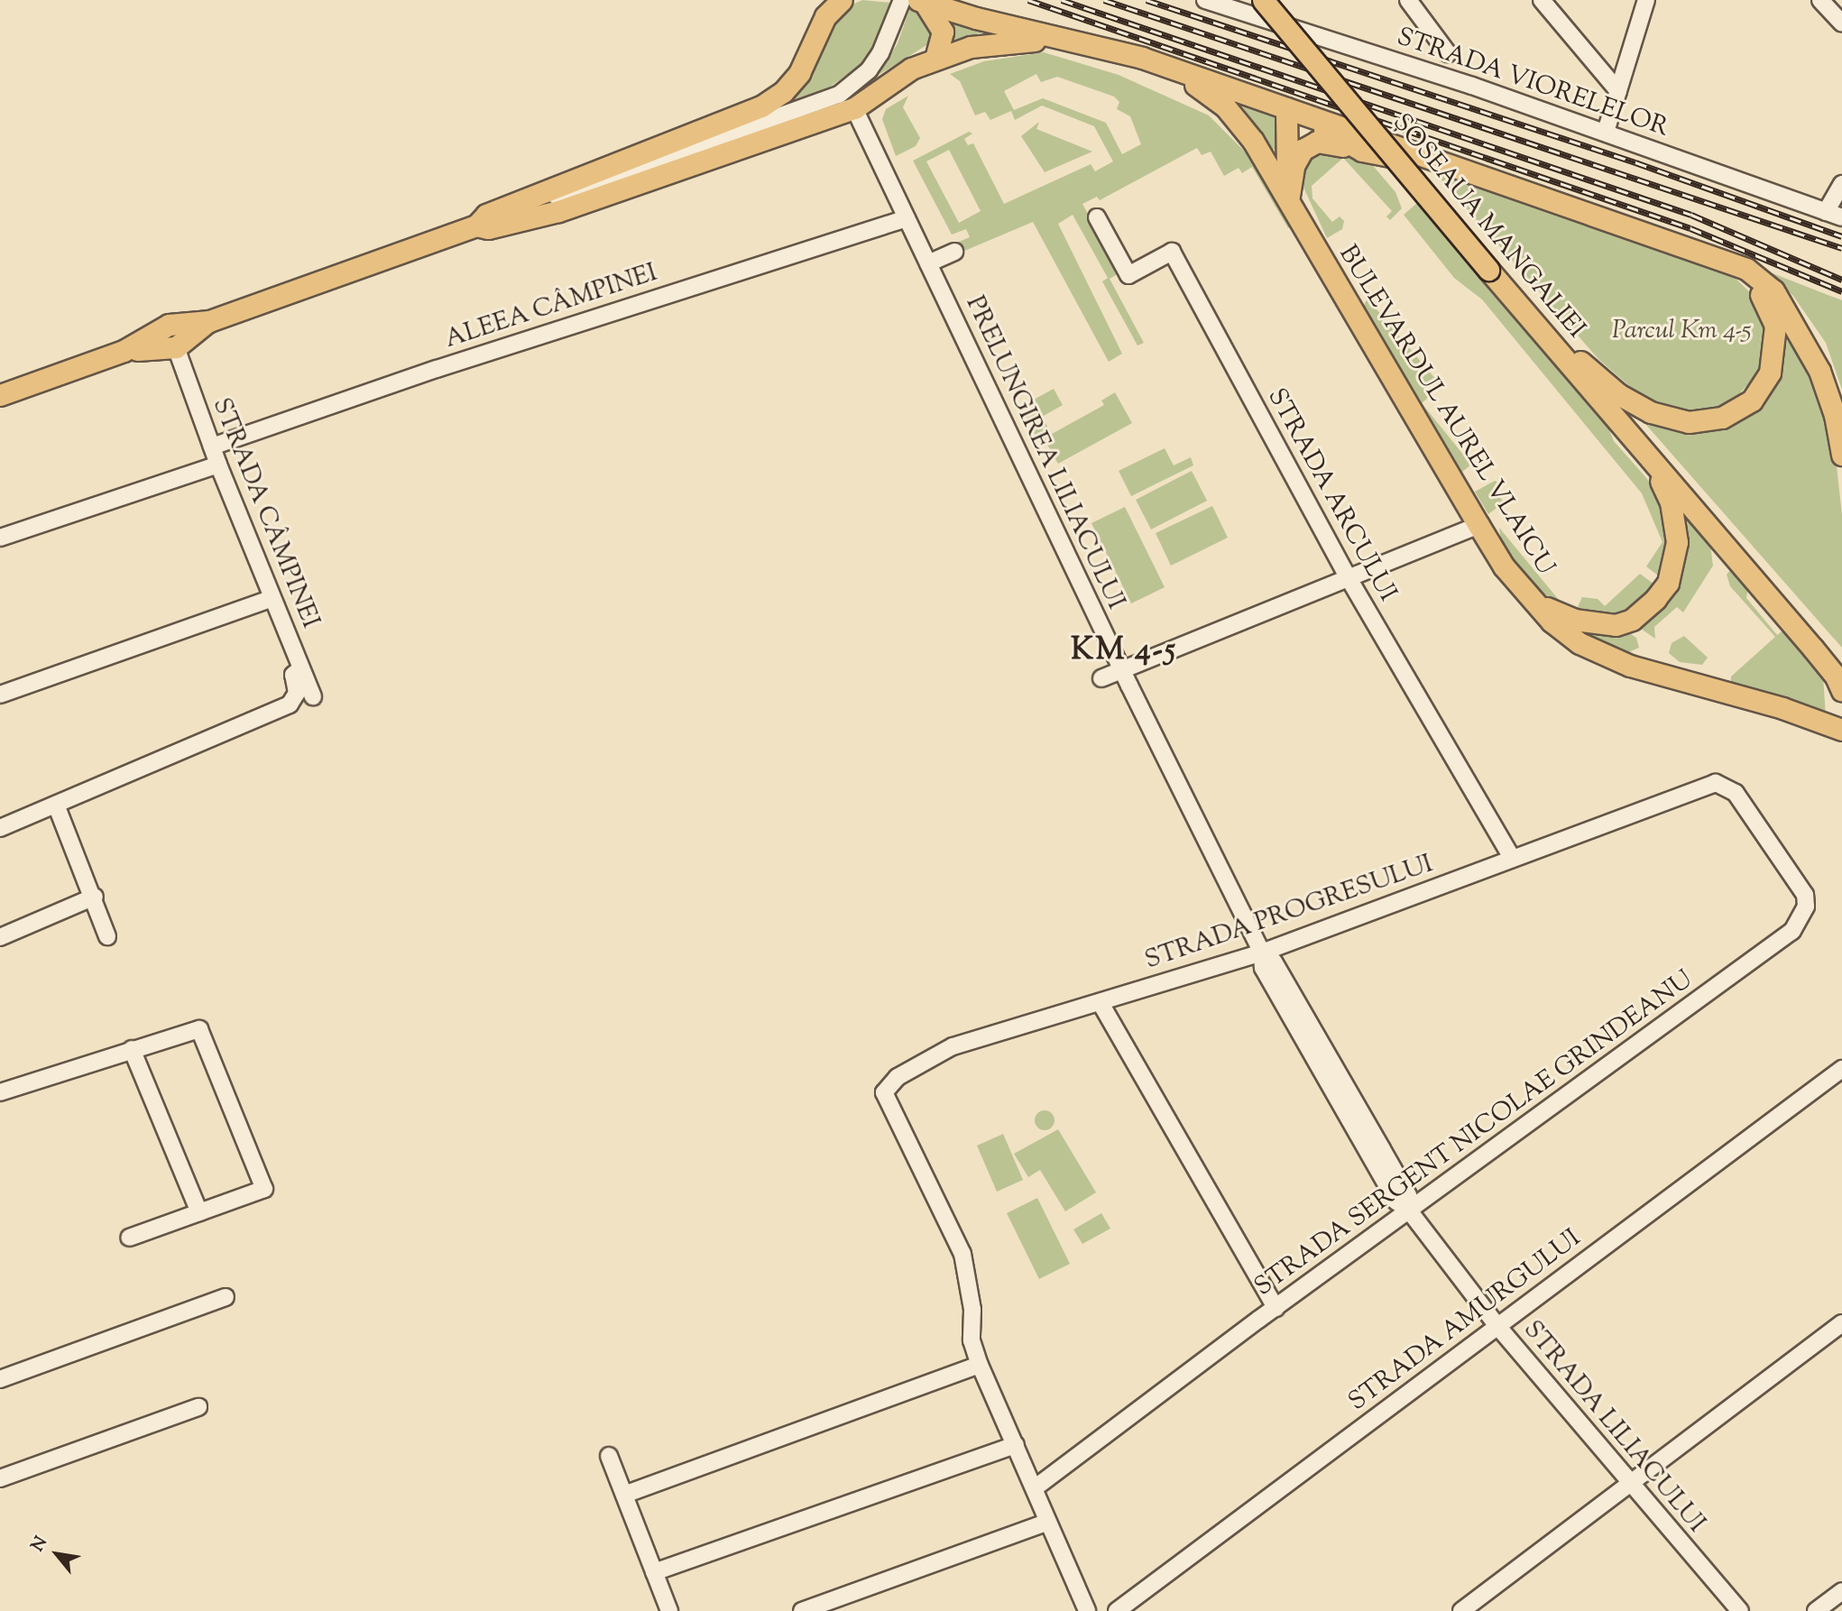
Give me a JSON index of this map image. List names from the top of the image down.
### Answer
{
  "streets": {
    "main road": ["ȘOSEAUA MANGALIEI", "BULEVARDUL AUREL VLAICU"],
    "street": [
      "STRADA VIORELELOR",
      "ALEEA CÂMPINEI",
      "PRELUNGIREA LILIACULUI",
      "STRADA ARCULUI",
      "STRADA CÂMPINEI",
      "STRADA PROGRESULUI",
      "STRADA SERGENT NICOLAE GRINDEANU",
      "STRADA AMURGULUI",
      "STRADA LILIACULUI"
    ]
  },
  "crossings": [
    ["ALEEA CÂMPINEI", "PRELUNGIREA LILIACULUI"],
    ["ALEEA CÂMPINEI", "STRADA CÂMPINEI"],
    ["PRELUNGIREA LILIACULUI", "STRADA PROGRESULUI"],
    ["PRELUNGIREA LILIACULUI", "STRADA SERGENT NICOLAE GRINDEANU"],
    ["PRELUNGIREA LILIACULUI", "STRADA LILIACULUI"],
    ["STRADA ARCULUI", "STRADA PROGRESULUI"],
    ["STRADA PROGRESULUI", "STRADA SERGENT NICOLAE GRINDEANU"],
    ["STRADA SERGENT NICOLAE GRINDEANU", "STRADA LILIACULUI"],
    ["STRADA AMURGULUI", "STRADA LILIACULUI"]
  ],
  "districts": ["KM 4-5"],
  "parks": ["Parcul Km 4-5"],
  "north": "top left"
}
